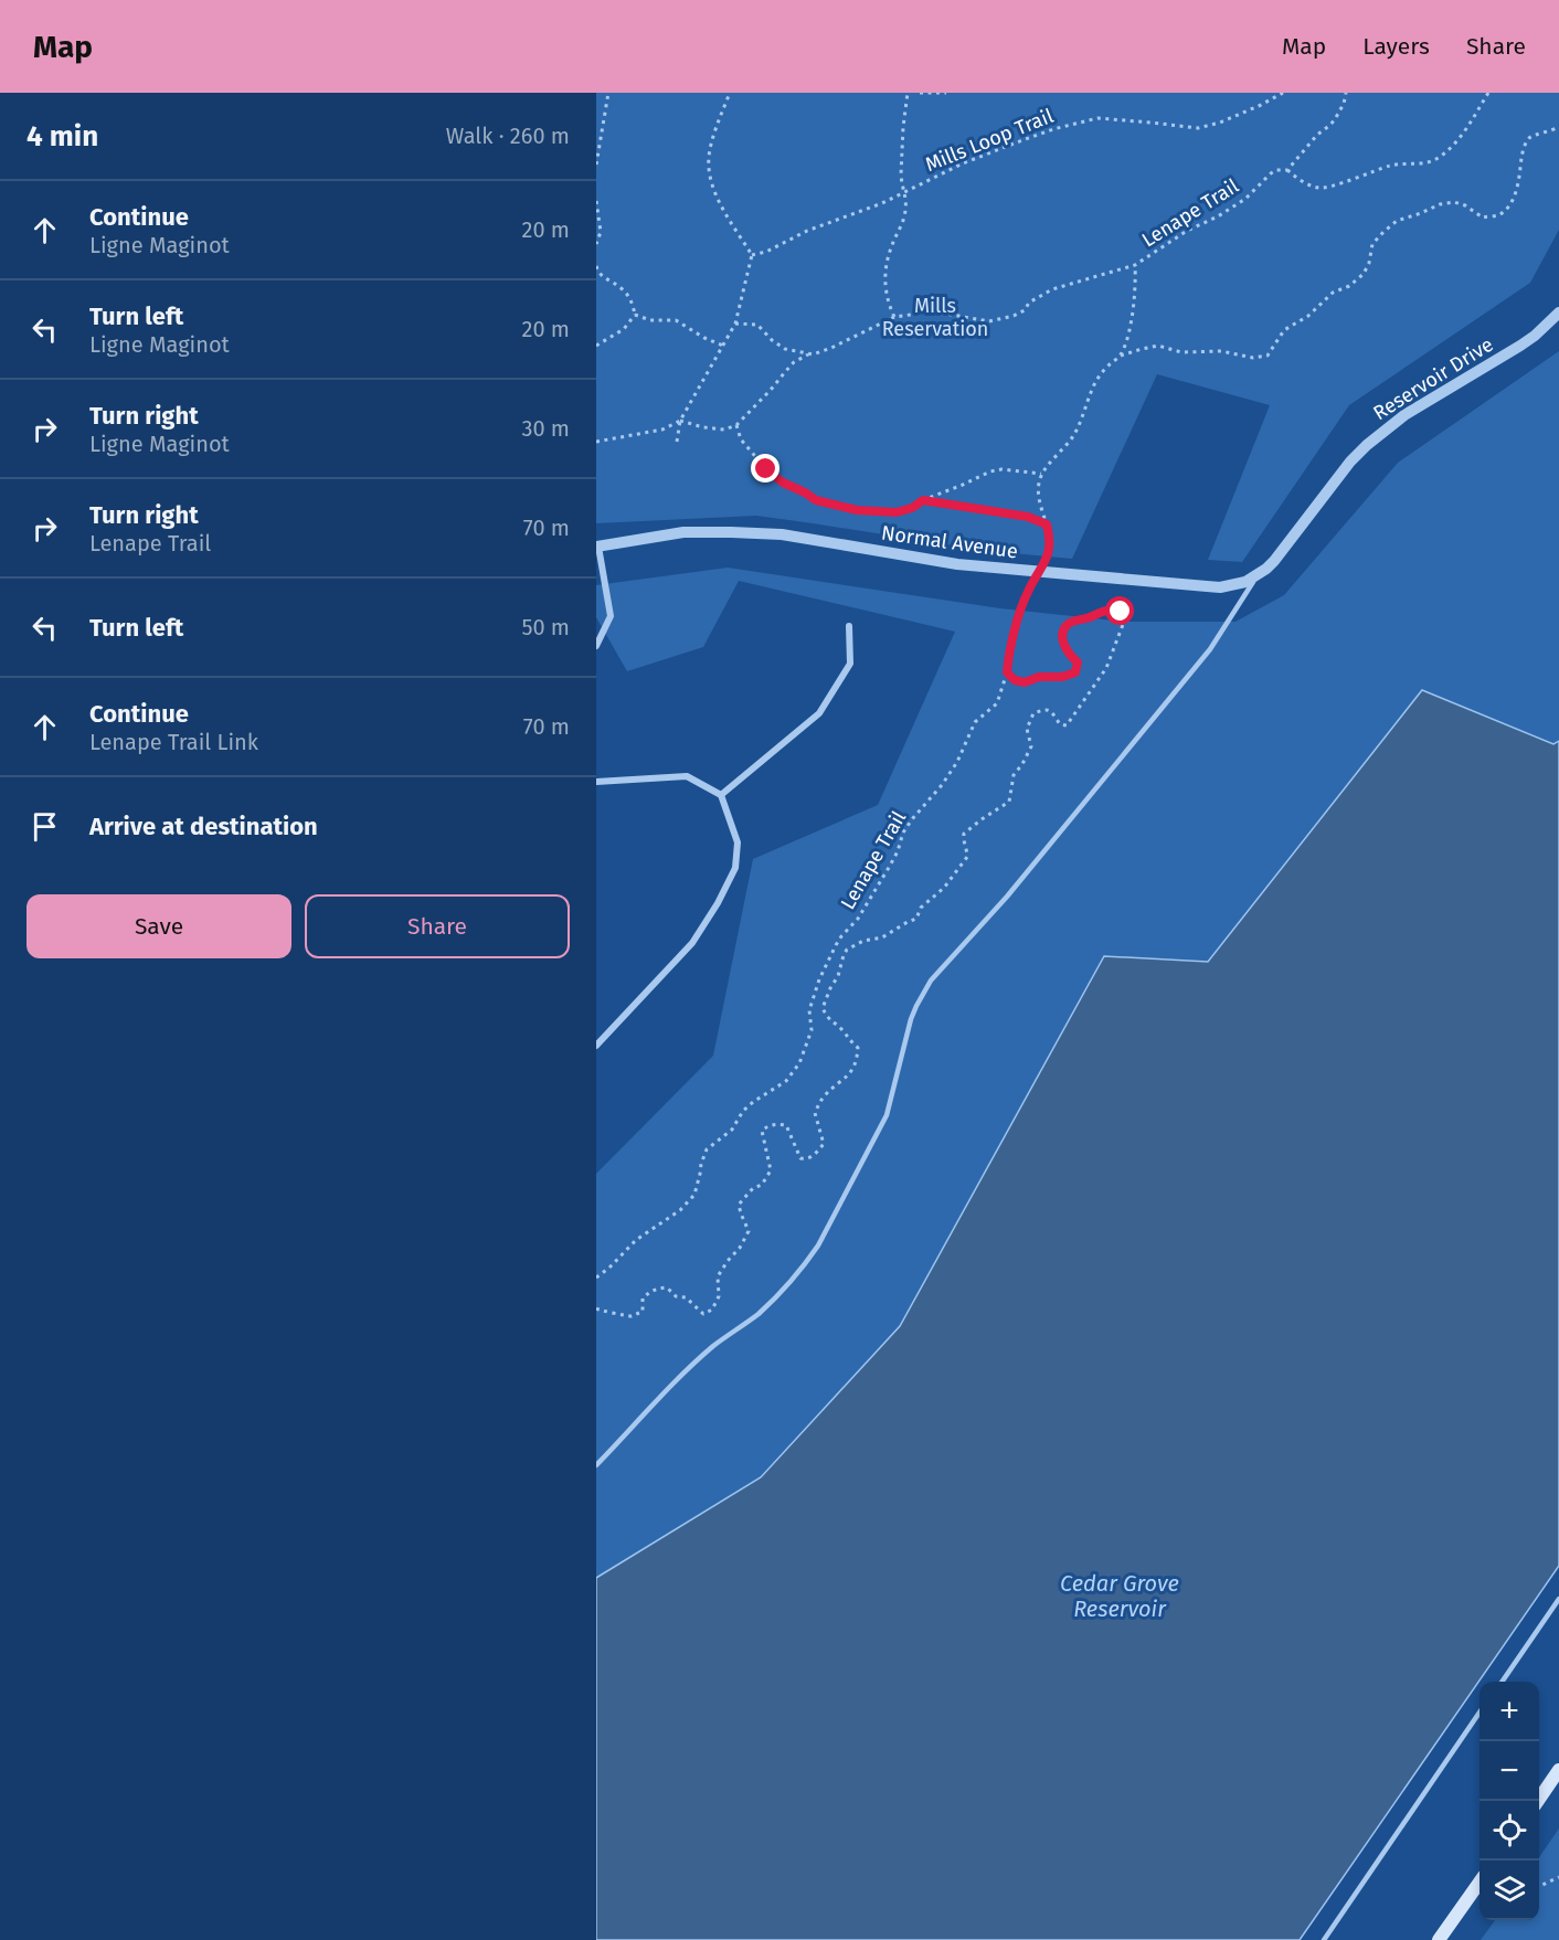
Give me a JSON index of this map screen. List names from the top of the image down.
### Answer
{
  "streets": {
    "street": ["Reservoir Drive", "Normal Avenue"],
    "path": ["Mills Loop Trail", "Lenape Trail"]
  },
  "crossings": [
    ["Lenape Trail", "Normal Avenue"],
    ["Reservoir Drive", "Normal Avenue"]
  ],
  "water": ["Cedar Grove Reservoir"],
  "parks": ["Mills Reservation"],
  "page": {
    "header": "Map",
    "nav": ["Map", "Layers", "Share"],
    "heading": ["4 min", "Walk · 260 m"],
    "list": [
      ["Continue", "Ligne Maginot", "20 m"],
      ["Turn left", "Ligne Maginot", "20 m"],
      ["Turn right", "Ligne Maginot", "30 m"],
      ["Turn right", "Lenape Trail", "70 m"],
      ["Turn left", "50 m"],
      ["Continue", "Lenape Trail Link", "70 m"],
      "Arrive at destination"
    ],
    "buttons": ["Save", "Share"],
    "map_buttons": ["+", "−"]
  }
}
